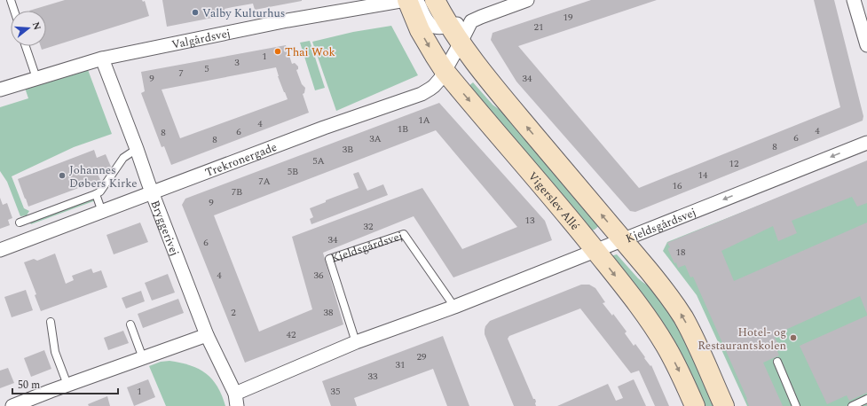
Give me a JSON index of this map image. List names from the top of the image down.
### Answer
{
  "streets": {
    "street": [
      "Valgårdsvej",
      "Trekronergade",
      "Vigerslev Allé",
      "Kjeldsgårdsvej",
      "Bryggerivej"
    ]
  },
  "crossings": [
    ["Valgårdsvej", "Vigerslev Allé"],
    ["Valgårdsvej", "Bryggerivej"],
    ["Trekronergade", "Vigerslev Allé"],
    ["Trekronergade", "Bryggerivej"],
    ["Vigerslev Allé", "Kjeldsgårdsvej"],
    ["Kjeldsgårdsvej", "Bryggerivej"]
  ],
  "places": [
    "Valby Kulturhus",
    "Thai Wok",
    "Johannes Døbers Kirke",
    "Hotel- og Restaurantskolen"
  ],
  "house_numbers": [
    "19",
    "21",
    "1",
    "3",
    "5",
    "7",
    "9",
    "34",
    "1A",
    "4",
    "1B",
    "4",
    "6",
    "8",
    "6",
    "3A",
    "8",
    "8",
    "3B",
    "5A",
    "12",
    "5B",
    "14",
    "7A",
    "16",
    "7B",
    "9",
    "13",
    "32",
    "34",
    "6",
    "18",
    "4",
    "36",
    "2",
    "38",
    "42",
    "29",
    "31",
    "33",
    "1",
    "35"
  ],
  "scale_bar": "50 m",
  "north": "right"
}
